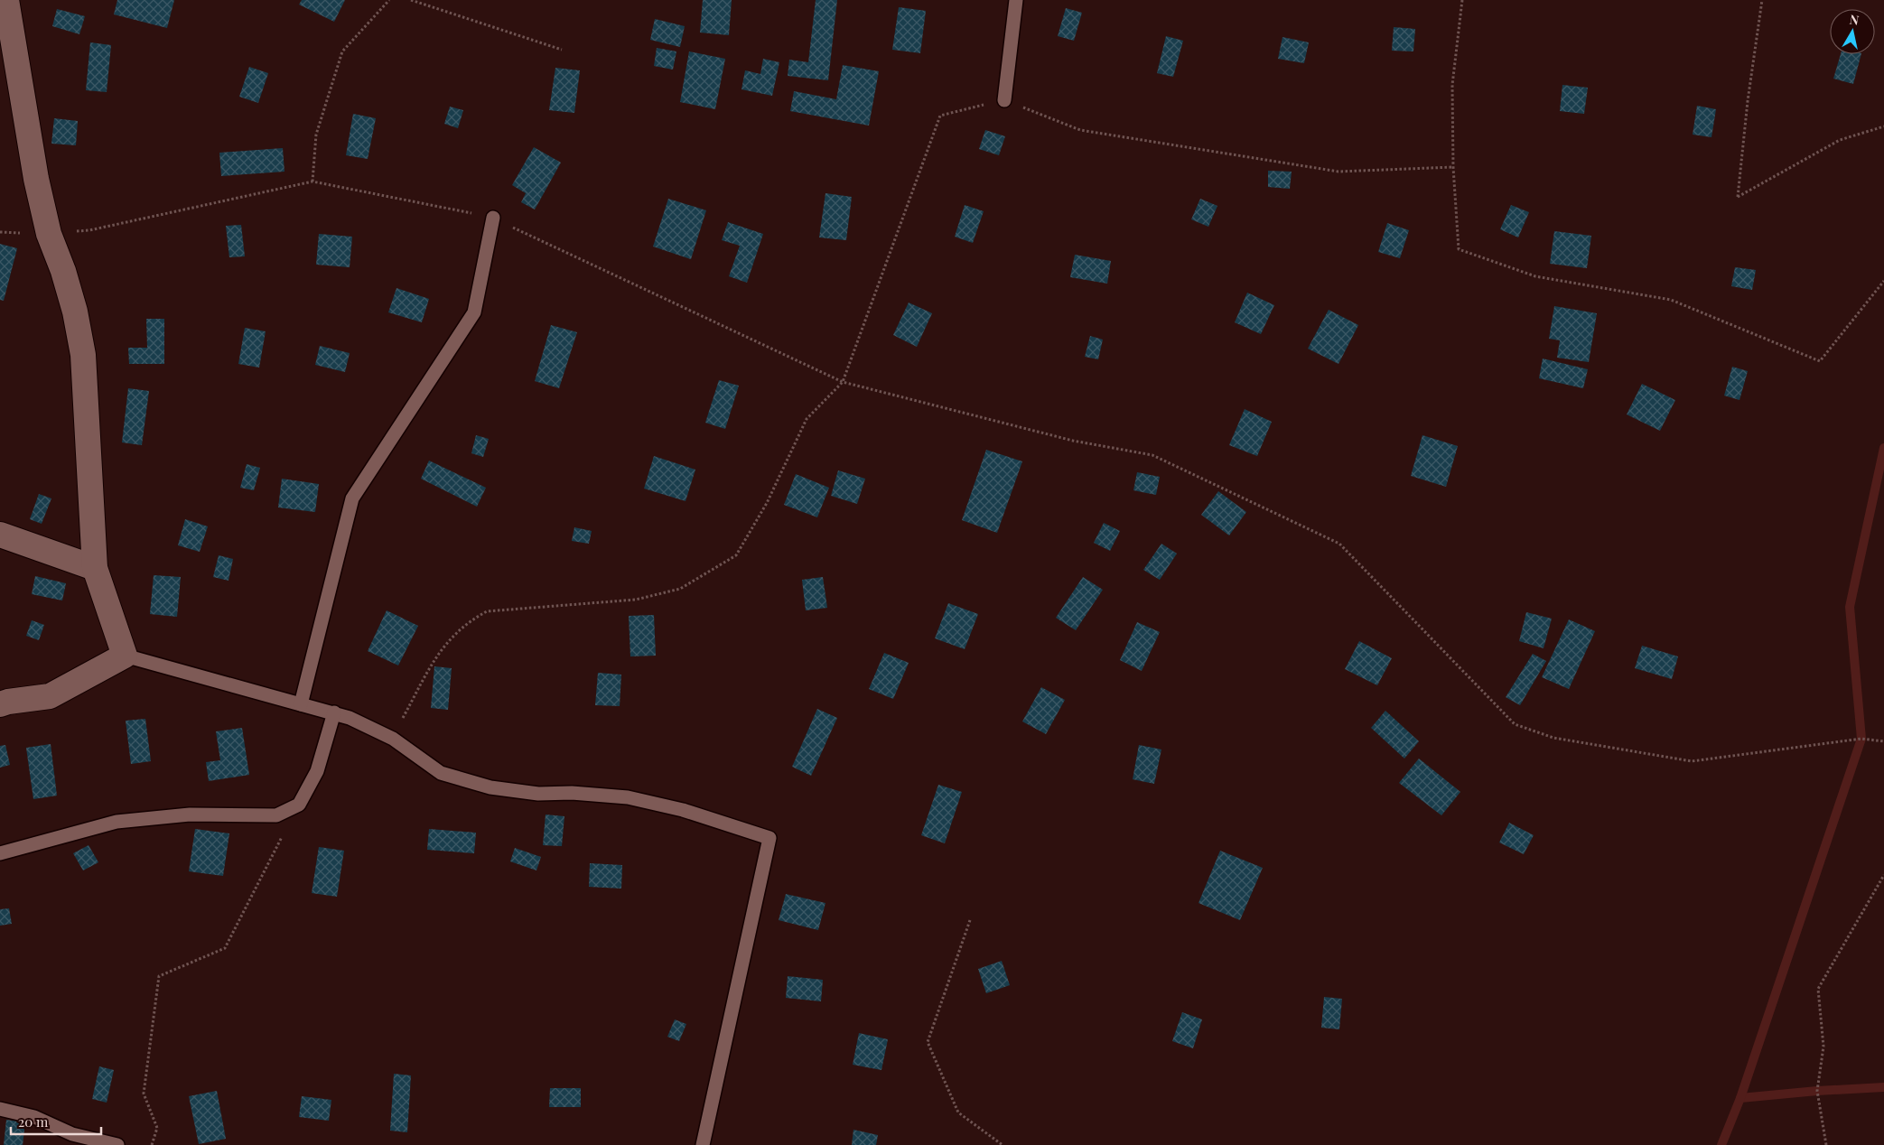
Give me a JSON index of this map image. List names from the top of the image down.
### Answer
{
  "scale_bar": "20 m",
  "north": "top"
}
